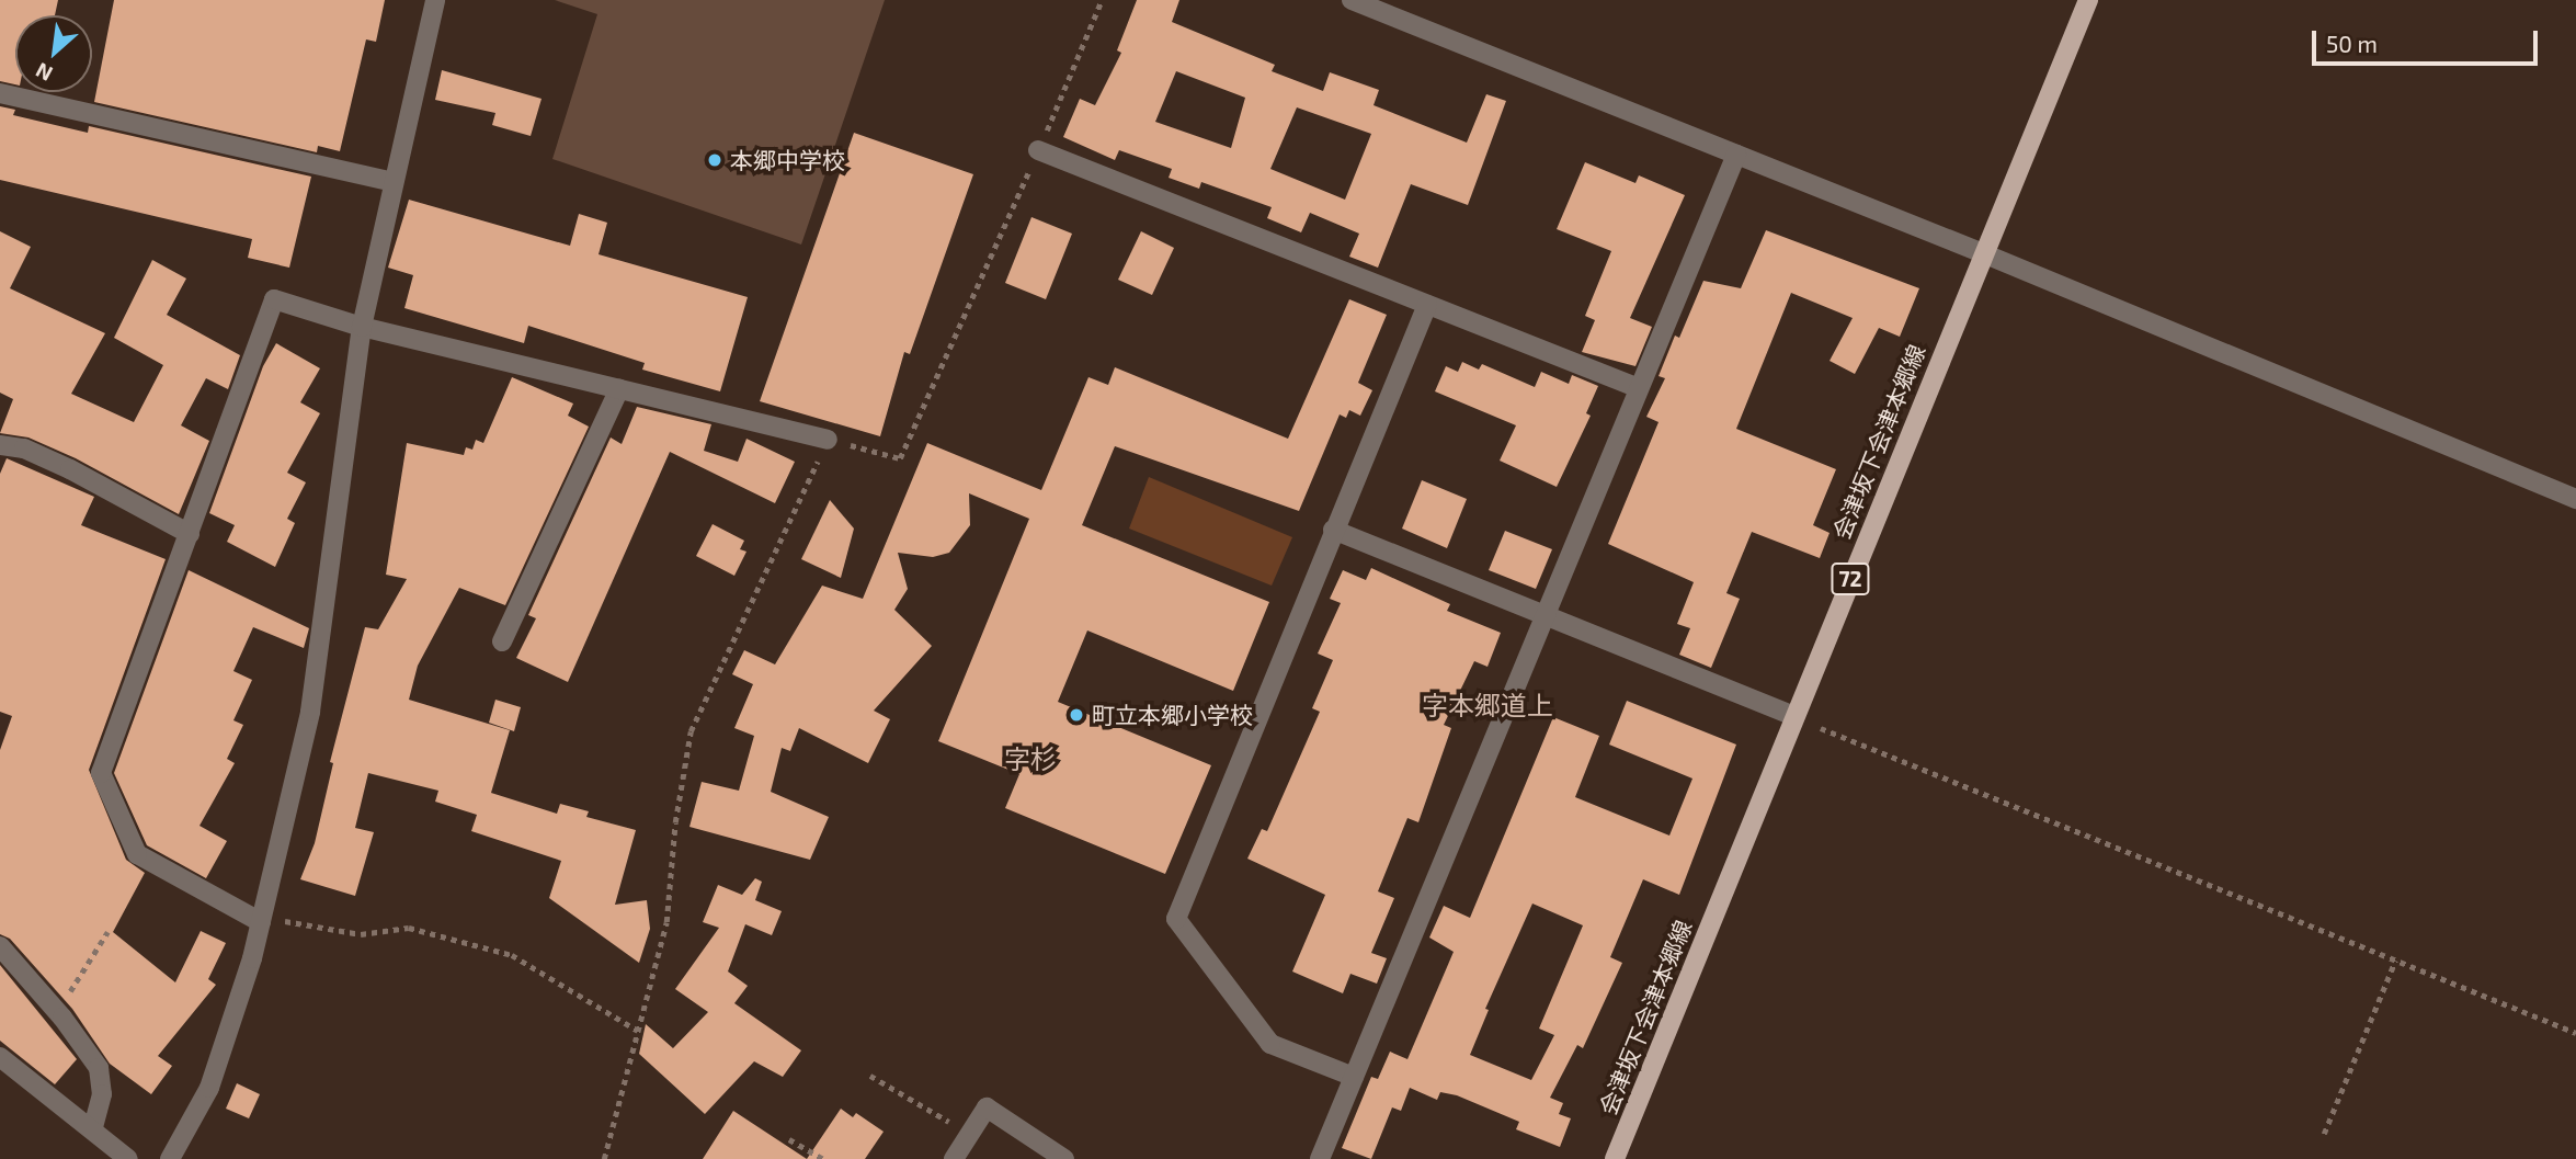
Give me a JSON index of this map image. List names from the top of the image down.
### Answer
{
  "streets": {
    "main road": ["会津坂下会津本郷線", "72"]
  },
  "districts": ["字本郷道上", "字杉"],
  "places": ["本郷中学校", "町立本郷小学校"],
  "scale_bar": "50 m",
  "north": "bottom left"
}
